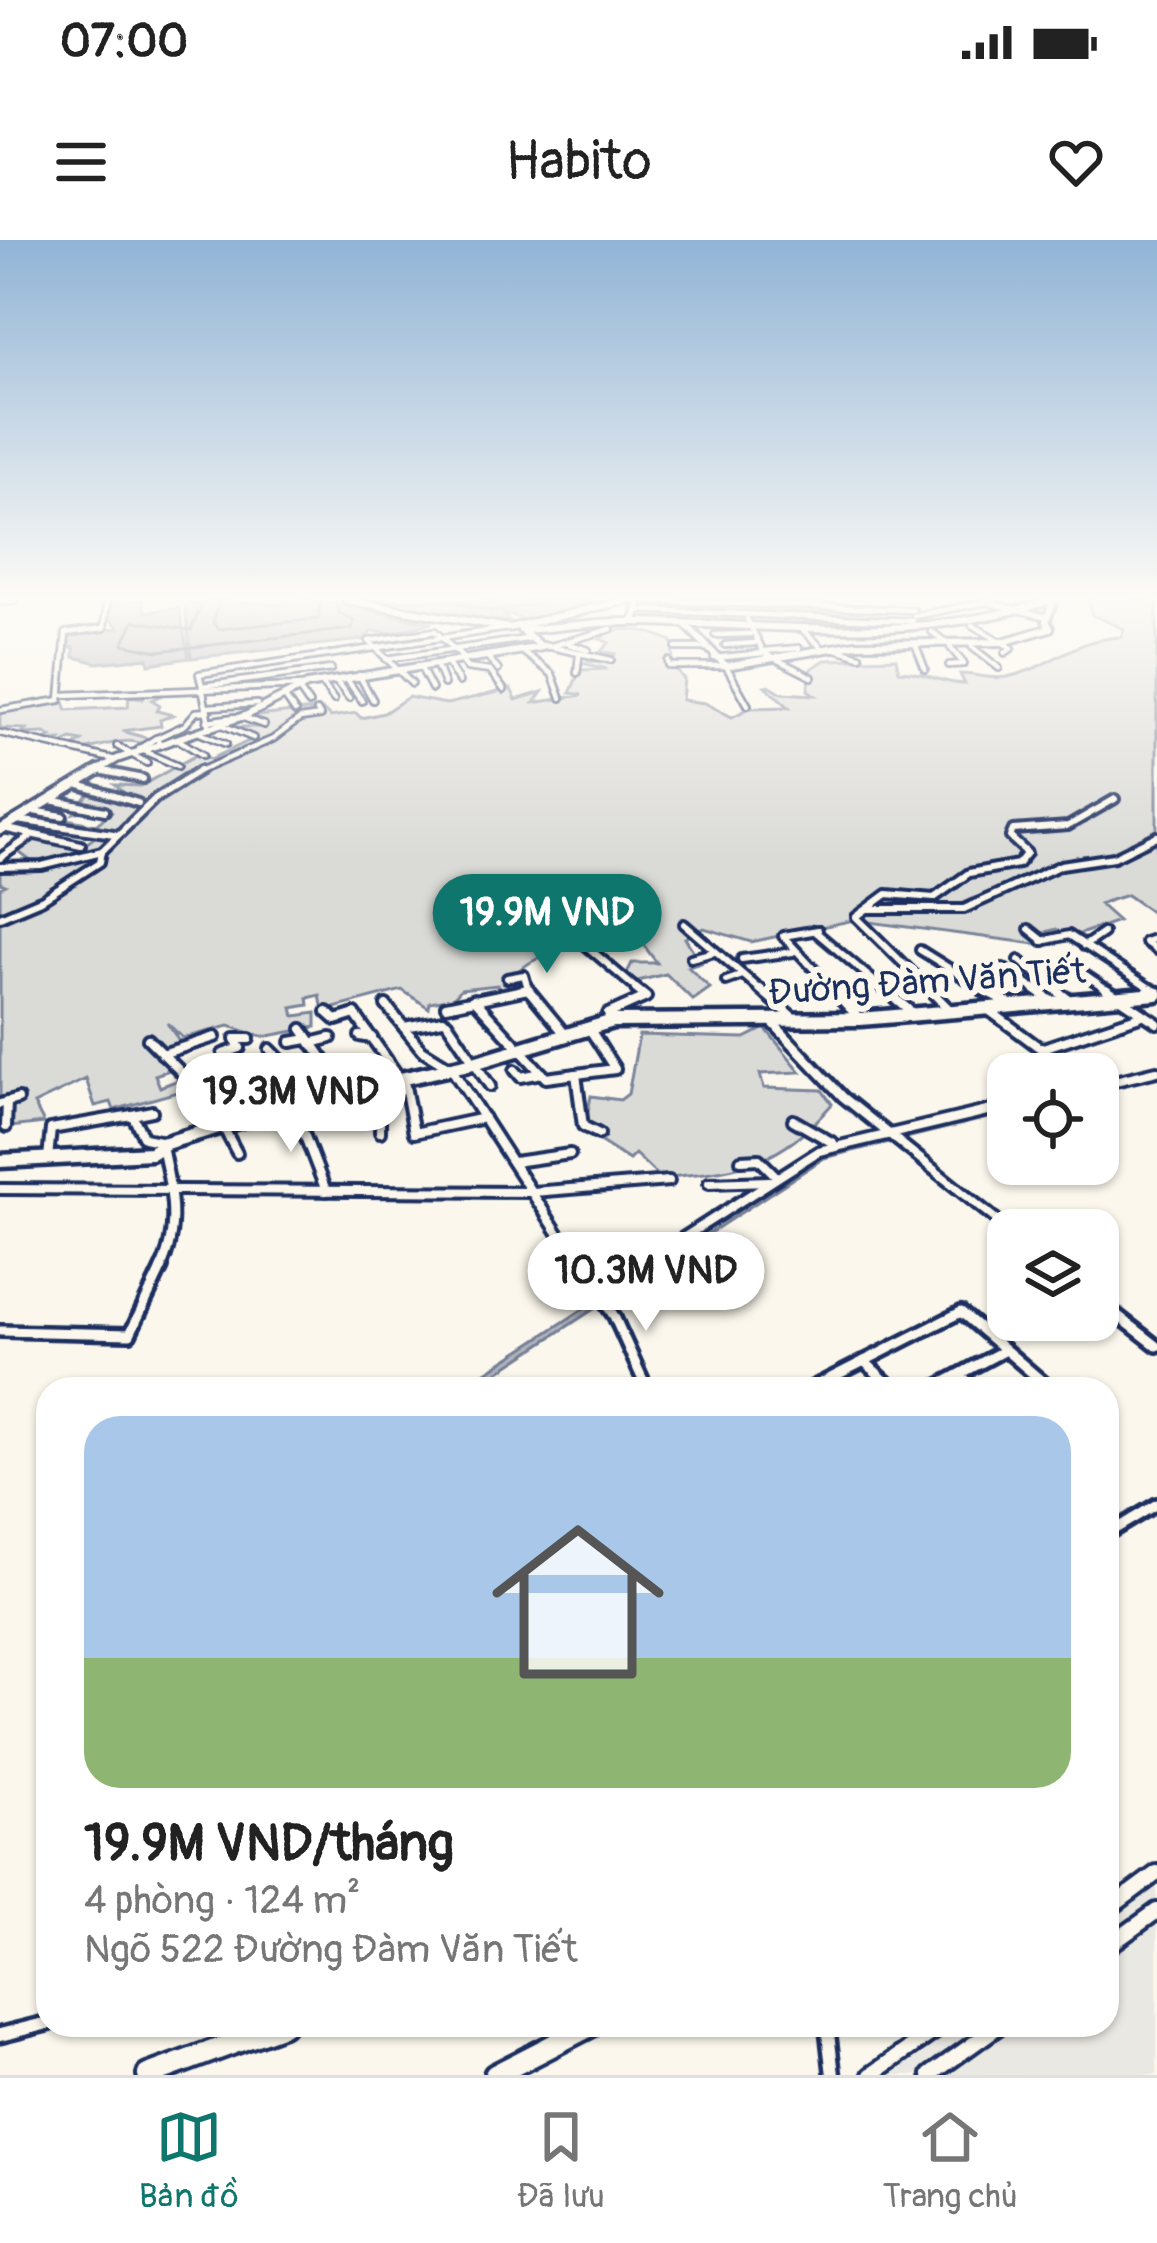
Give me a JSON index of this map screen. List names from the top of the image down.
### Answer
{
  "streets": {
    "main road": ["Đường Đàm Văn Tiết"]
  },
  "page": {
    "status": "07:00",
    "header": "Habito",
    "price": ["19.9M VND", "19.3M VND", "10.3M VND"],
    "list": [
      {
        "name": "19.9M VND/tháng",
        "note": "4 phòng · 124 m² · Ngõ 522 Đường Đàm Văn Tiết"
      }
    ],
    "tabs": ["Bản đồ", "Đã lưu", "Trang chủ"]
  }
}
